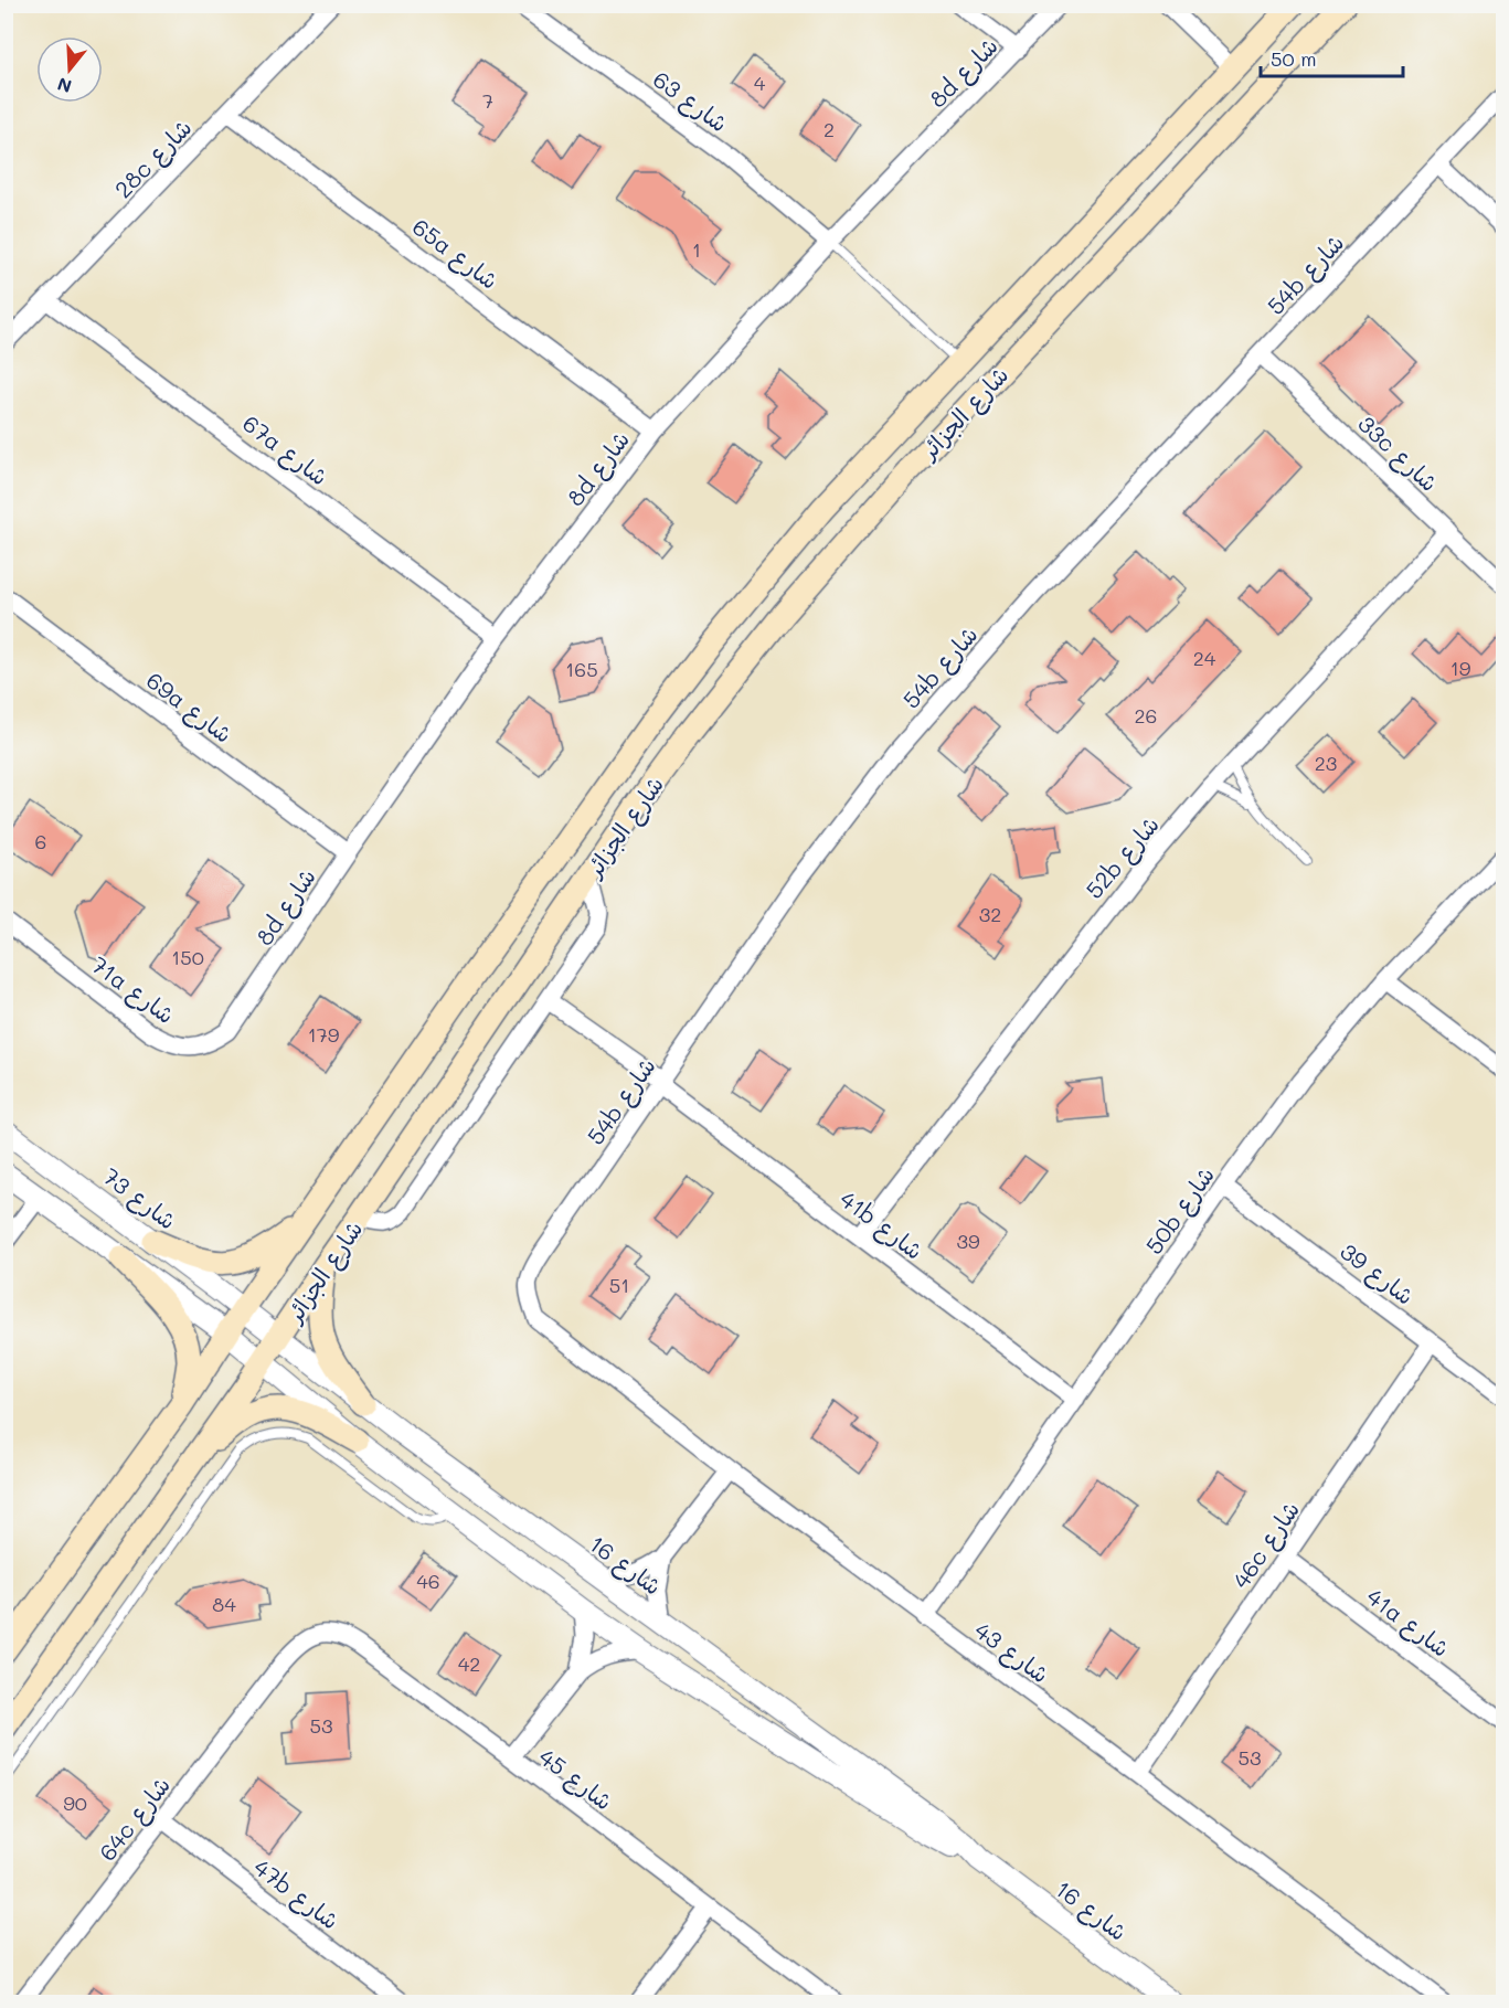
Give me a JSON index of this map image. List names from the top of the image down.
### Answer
{
  "streets": {
    "main road": ["شارع الجزائر"],
    "street": [
      "8d شارع",
      "شارع 63",
      "28c شارع",
      "65a شارع",
      "54b شارع",
      "67a شارع",
      "33c شارع",
      "69a شارع",
      "52b شارع",
      "71a شارع",
      "شارع 73",
      "50b شارع",
      "41b شارع",
      "شارع 39",
      "46c شارع",
      "شارع 16",
      "41a شارع",
      "شارع 43",
      "شارع 45",
      "64c شارع",
      "47b شارع"
    ]
  },
  "crossings": [
    ["8d شارع", "شارع 63"],
    ["8d شارع", "65a شارع"],
    ["8d شارع", "67a شارع"],
    ["8d شارع", "69a شارع"],
    ["8d شارع", "71a شارع"],
    ["28c شارع", "65a شارع"],
    ["28c شارع", "67a شارع"],
    ["54b شارع", "33c شارع"],
    ["54b شارع", "41b شارع"],
    ["54b شارع", "شارع 43"],
    ["شارع الجزائر", "شارع 73"],
    ["شارع الجزائر", "شارع 16"],
    ["33c شارع", "52b شارع"],
    ["52b شارع", "41b شارع"],
    ["شارع 73", "شارع 16"],
    ["50b شارع", "41b شارع"],
    ["50b شارع", "شارع 39"],
    ["50b شارع", "شارع 43"],
    ["شارع 39", "46c شارع"],
    ["46c شارع", "41a شارع"],
    ["46c شارع", "شارع 43"],
    ["شارع 45", "64c شارع"],
    ["64c شارع", "47b شارع"]
  ],
  "house_numbers": [
    "4",
    "7",
    "2",
    "1",
    "24",
    "19",
    "165",
    "26",
    "23",
    "6",
    "32",
    "150",
    "179",
    "39",
    "51",
    "46",
    "84",
    "42",
    "53",
    "53",
    "90"
  ],
  "scale_bar": "50 m",
  "north": "bottom"
}
